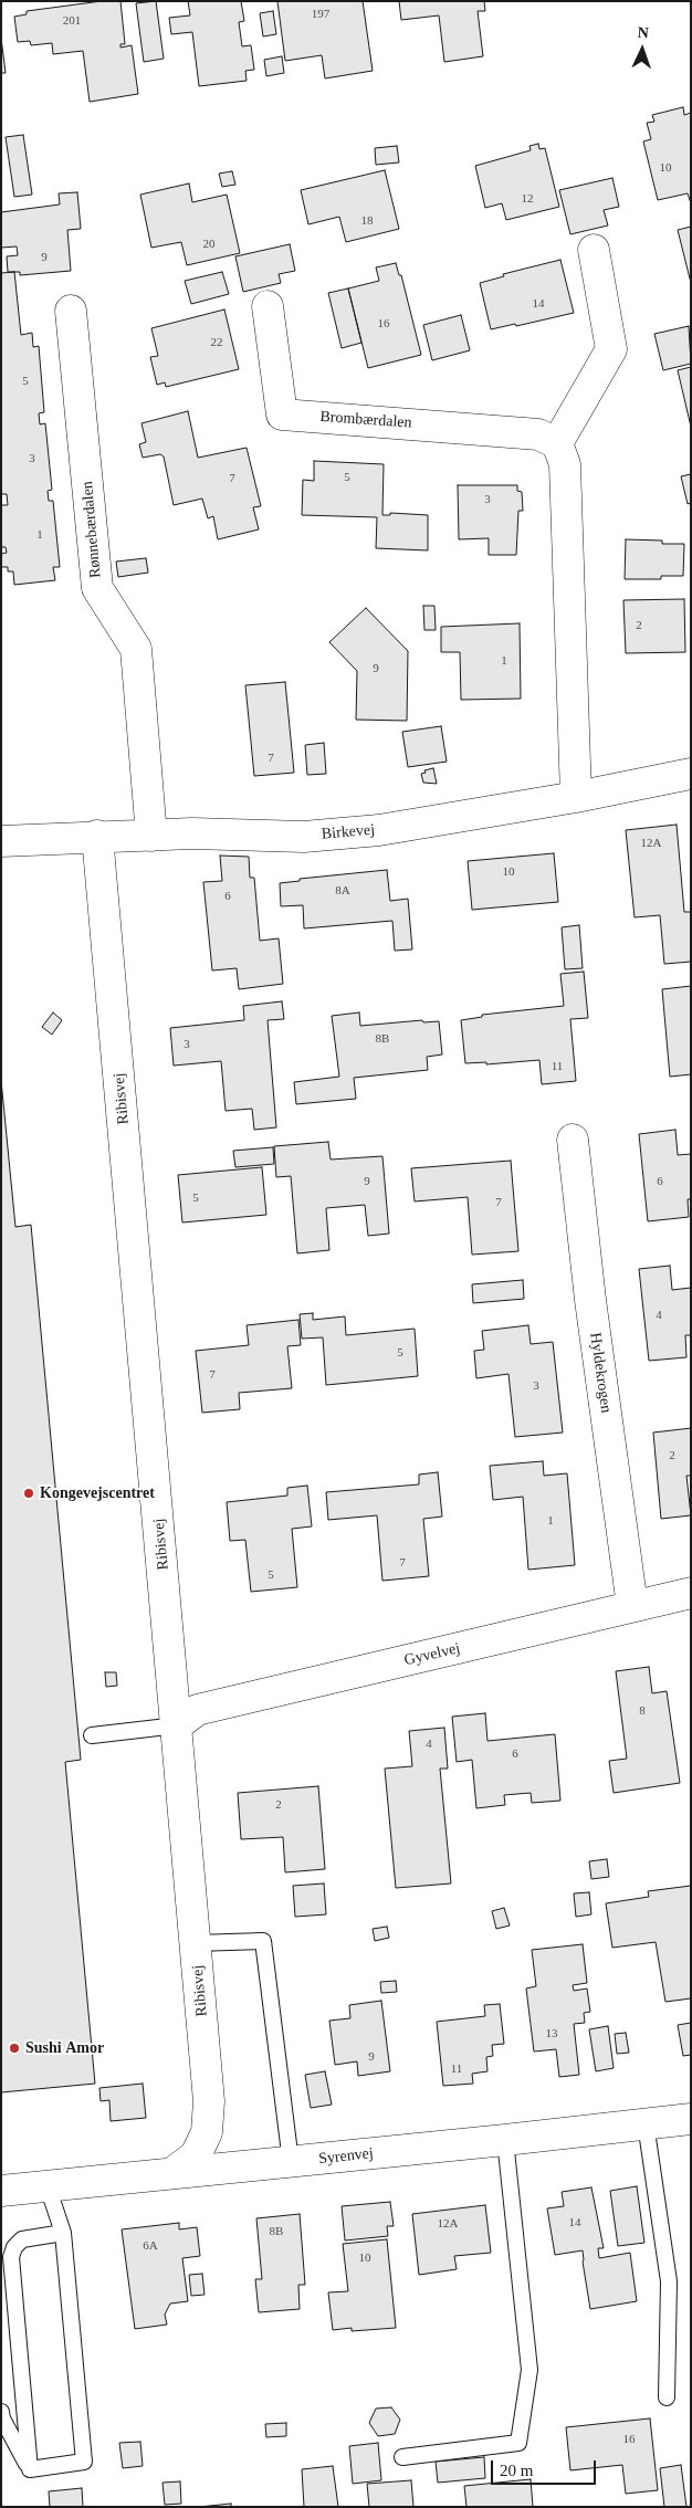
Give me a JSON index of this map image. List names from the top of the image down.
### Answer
{
  "streets": {
    "street": [
      "Brombærdalen",
      "Rønnebærdalen",
      "Birkevej",
      "Ribisvej",
      "Hyldekrogen",
      "Gyvelvej",
      "Syrenvej"
    ]
  },
  "crossings": [
    ["Rønnebærdalen", "Birkevej"],
    ["Birkevej", "Ribisvej"],
    ["Ribisvej", "Gyvelvej"],
    ["Ribisvej", "Syrenvej"],
    ["Hyldekrogen", "Gyvelvej"]
  ],
  "places": ["Kongevejscentret", "Sushi Amor"],
  "house_numbers": [
    "197",
    "201",
    "10",
    "12",
    "18",
    "20",
    "9",
    "14",
    "16",
    "22",
    "5",
    "3",
    "5",
    "7",
    "3",
    "1",
    "2",
    "1",
    "9",
    "7",
    "12A",
    "10",
    "8A",
    "6",
    "8B",
    "3",
    "11",
    "9",
    "6",
    "5",
    "7",
    "4",
    "5",
    "7",
    "3",
    "2",
    "1",
    "7",
    "5",
    "8",
    "4",
    "6",
    "2",
    "13",
    "9",
    "11",
    "14",
    "12A",
    "8B",
    "6A",
    "10",
    "16"
  ],
  "scale_bar": "20 m",
  "north": "top"
}
